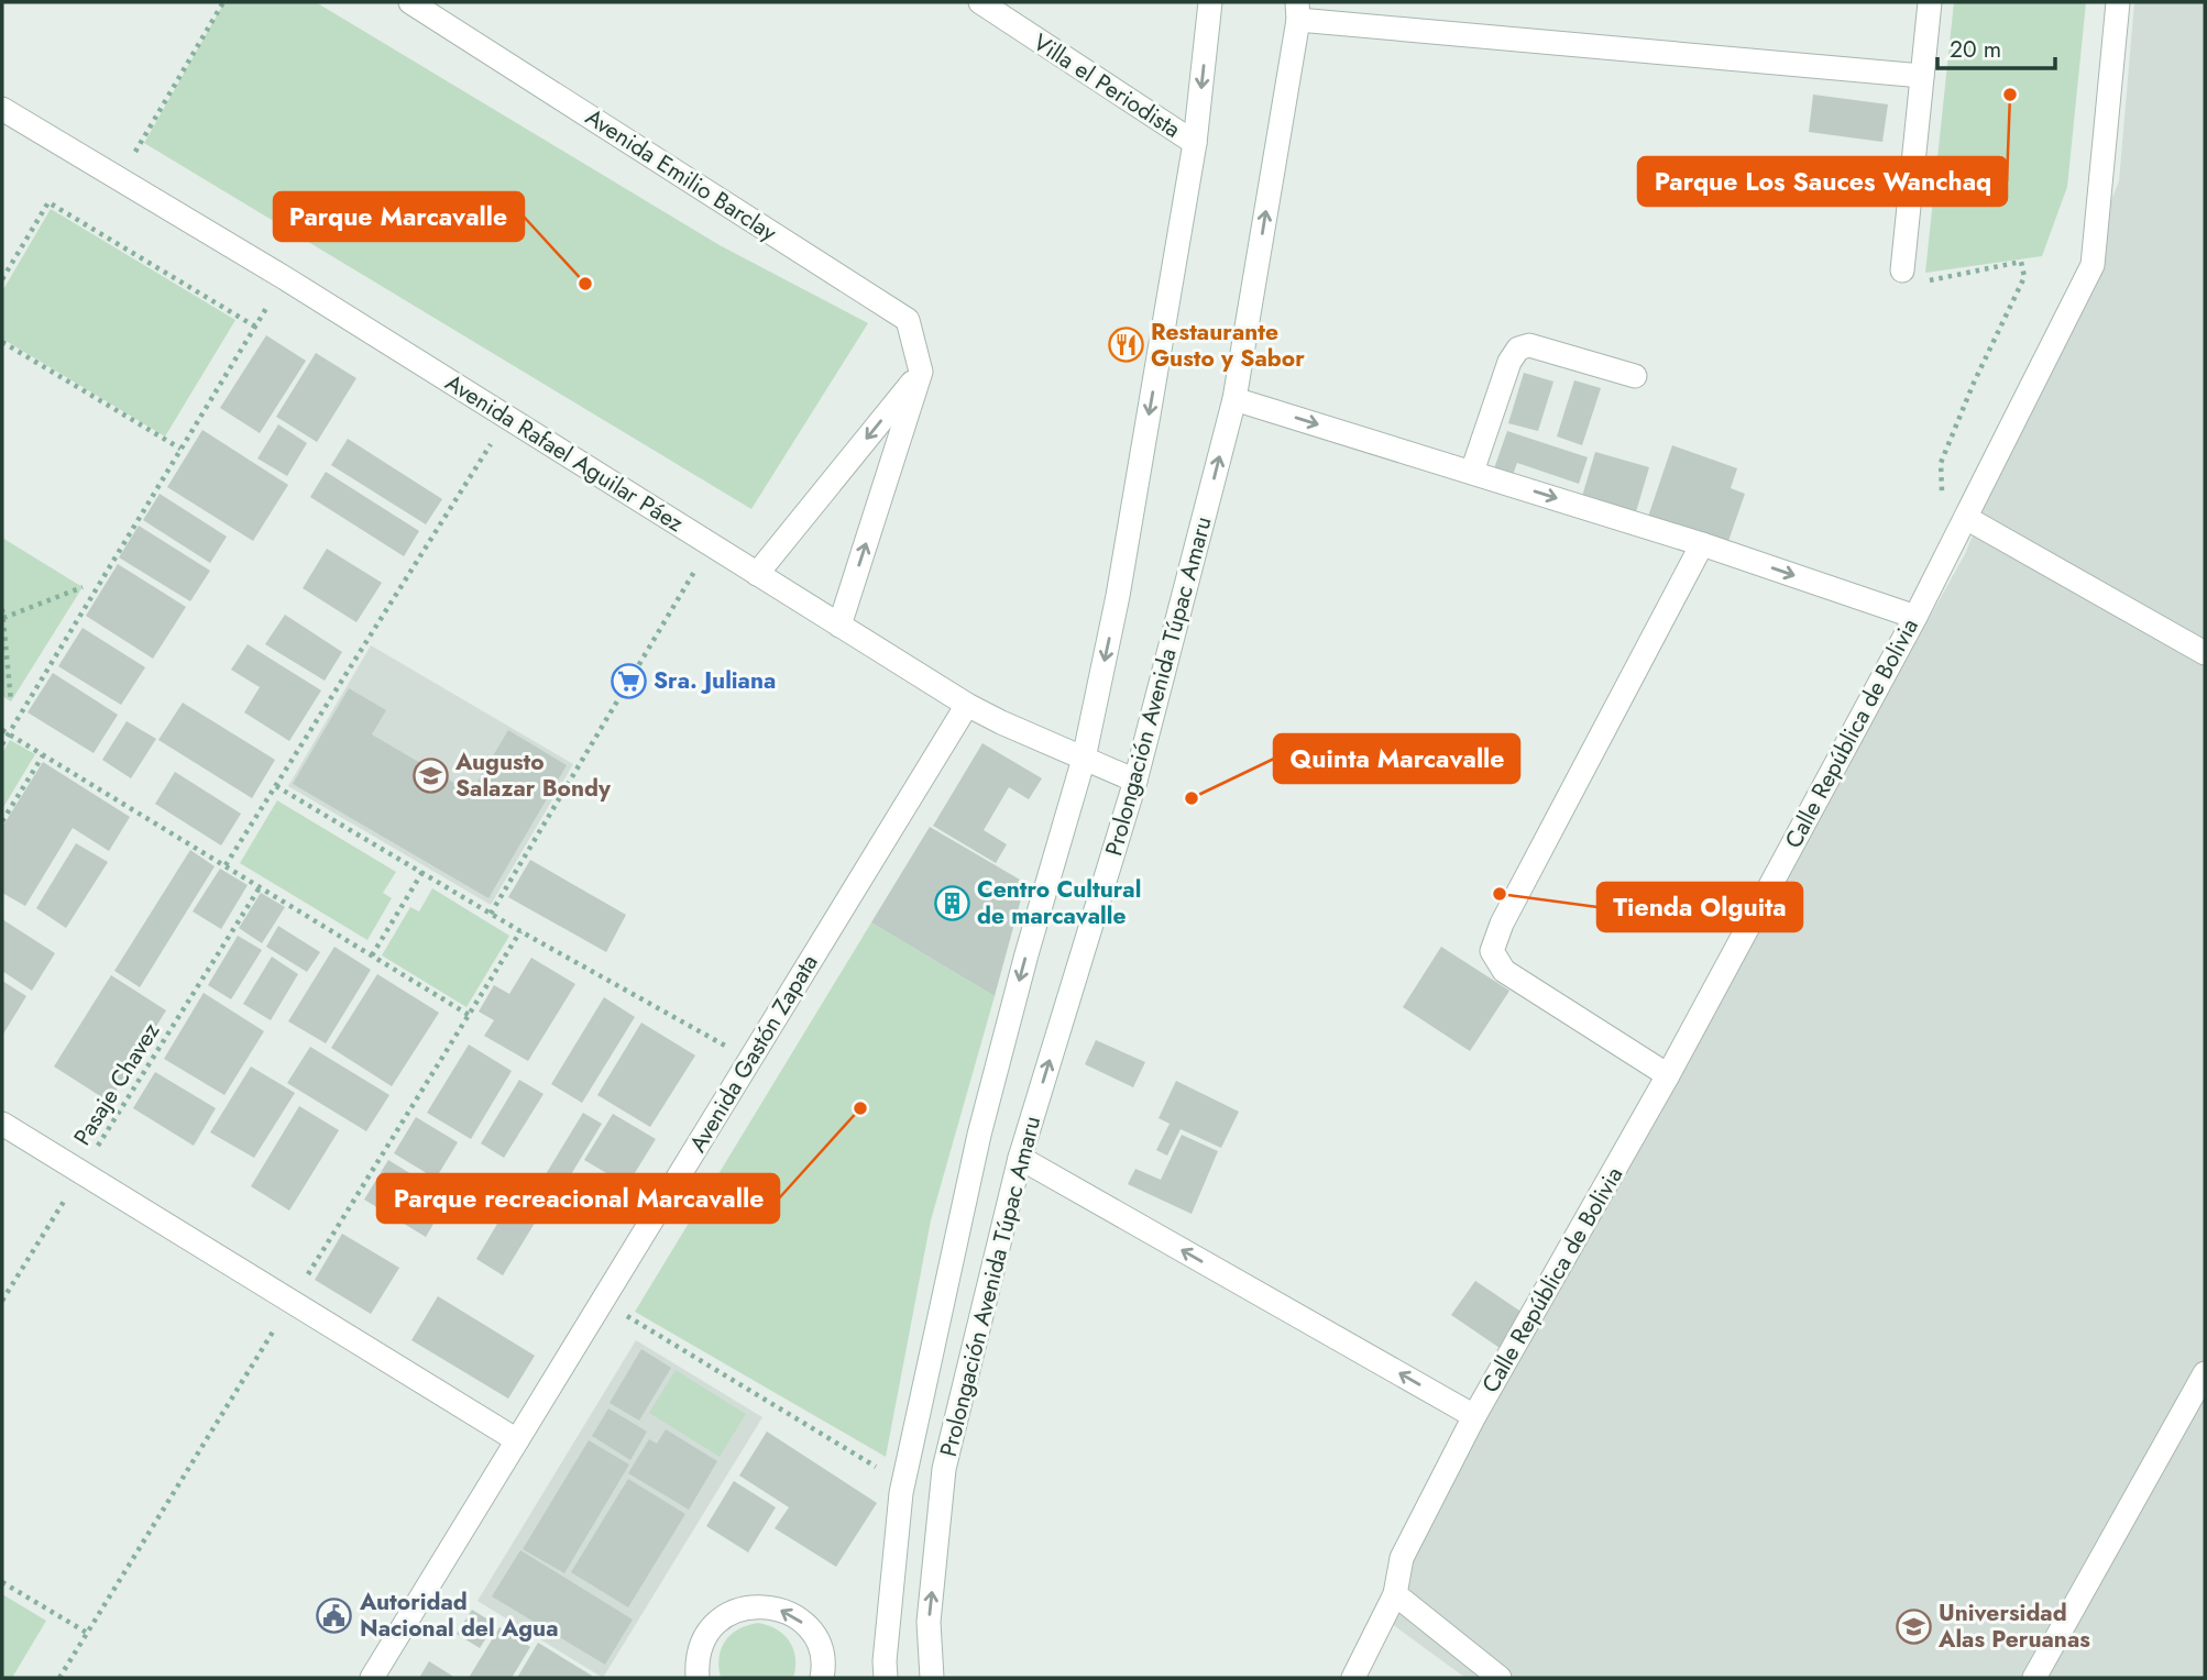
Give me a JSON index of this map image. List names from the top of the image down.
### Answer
{
  "streets": {
    "street": [
      "Villa el Periodista",
      "Avenida Emilio Barclay",
      "Avenida Rafael Aguilar Páez",
      "Prolongación Avenida Túpac Amaru",
      "Calle República de Bolivia",
      "Avenida Gastón Zapata"
    ],
    "path": ["Pasaje Chavez"]
  },
  "crossings": [
    ["Villa el Periodista", "Prolongación Avenida Túpac Amaru"],
    ["Avenida Rafael Aguilar Páez", "Prolongación Avenida Túpac Amaru"],
    ["Avenida Rafael Aguilar Páez", "Avenida Gastón Zapata"]
  ],
  "places": {
    "other": [
      "Parque Los Sauces Wanchaq",
      "Parque Marcavalle",
      "Quinta Marcavalle",
      "Tienda Olguita",
      "Parque recreacional Marcavalle"
    ],
    "restaurant": ["Restaurante Gusto y Sabor"],
    "supermarket": ["Sra. Juliana"],
    "school or university": ["Augusto Salazar Bondy", "Universidad Alas Peruanas"],
    "building": ["Centro Cultural de marcavalle"],
    "public building": ["Autoridad Nacional del Agua"]
  },
  "scale_bar": "20 m"
}
